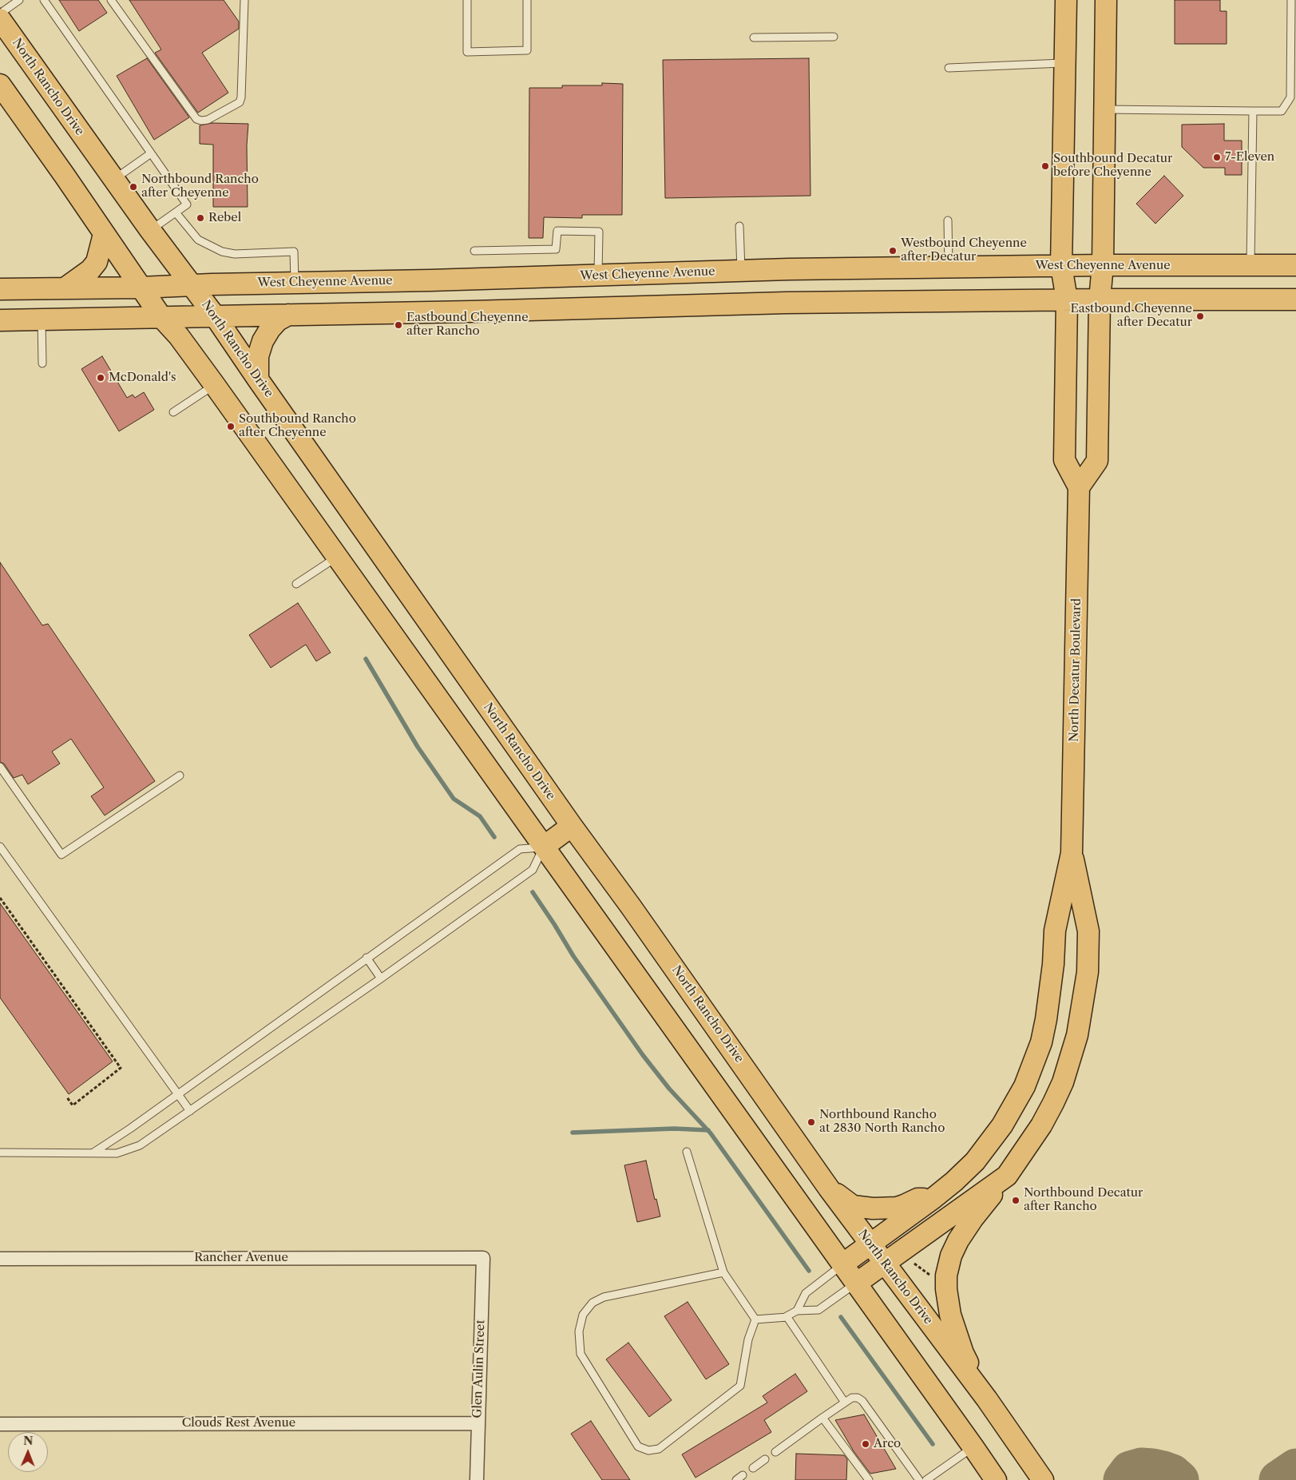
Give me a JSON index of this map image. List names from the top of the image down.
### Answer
{
  "streets": {
    "main road": ["North Rancho Drive", "West Cheyenne Avenue", "North Decatur Boulevard"],
    "street": ["Rancher Avenue", "Glen Aulin Street", "Clouds Rest Avenue"]
  },
  "crossings": [
    ["North Rancho Drive", "West Cheyenne Avenue"],
    ["North Rancho Drive", "North Decatur Boulevard"],
    ["West Cheyenne Avenue", "North Decatur Boulevard"],
    ["Rancher Avenue", "Glen Aulin Street"],
    ["Glen Aulin Street", "Clouds Rest Avenue"]
  ],
  "places": [
    "7-Eleven",
    "Southbound Decatur before Cheyenne",
    "Northbound Rancho after Cheyenne",
    "Rebel",
    "Westbound Cheyenne after Decatur",
    "Eastbound Cheyenne after Decatur",
    "Eastbound Cheyenne after Rancho",
    "McDonald's",
    "Southbound Rancho after Cheyenne",
    "Northbound Rancho at 2830 North Rancho",
    "Northbound Decatur after Rancho",
    "Arco"
  ],
  "north": "top"
}
